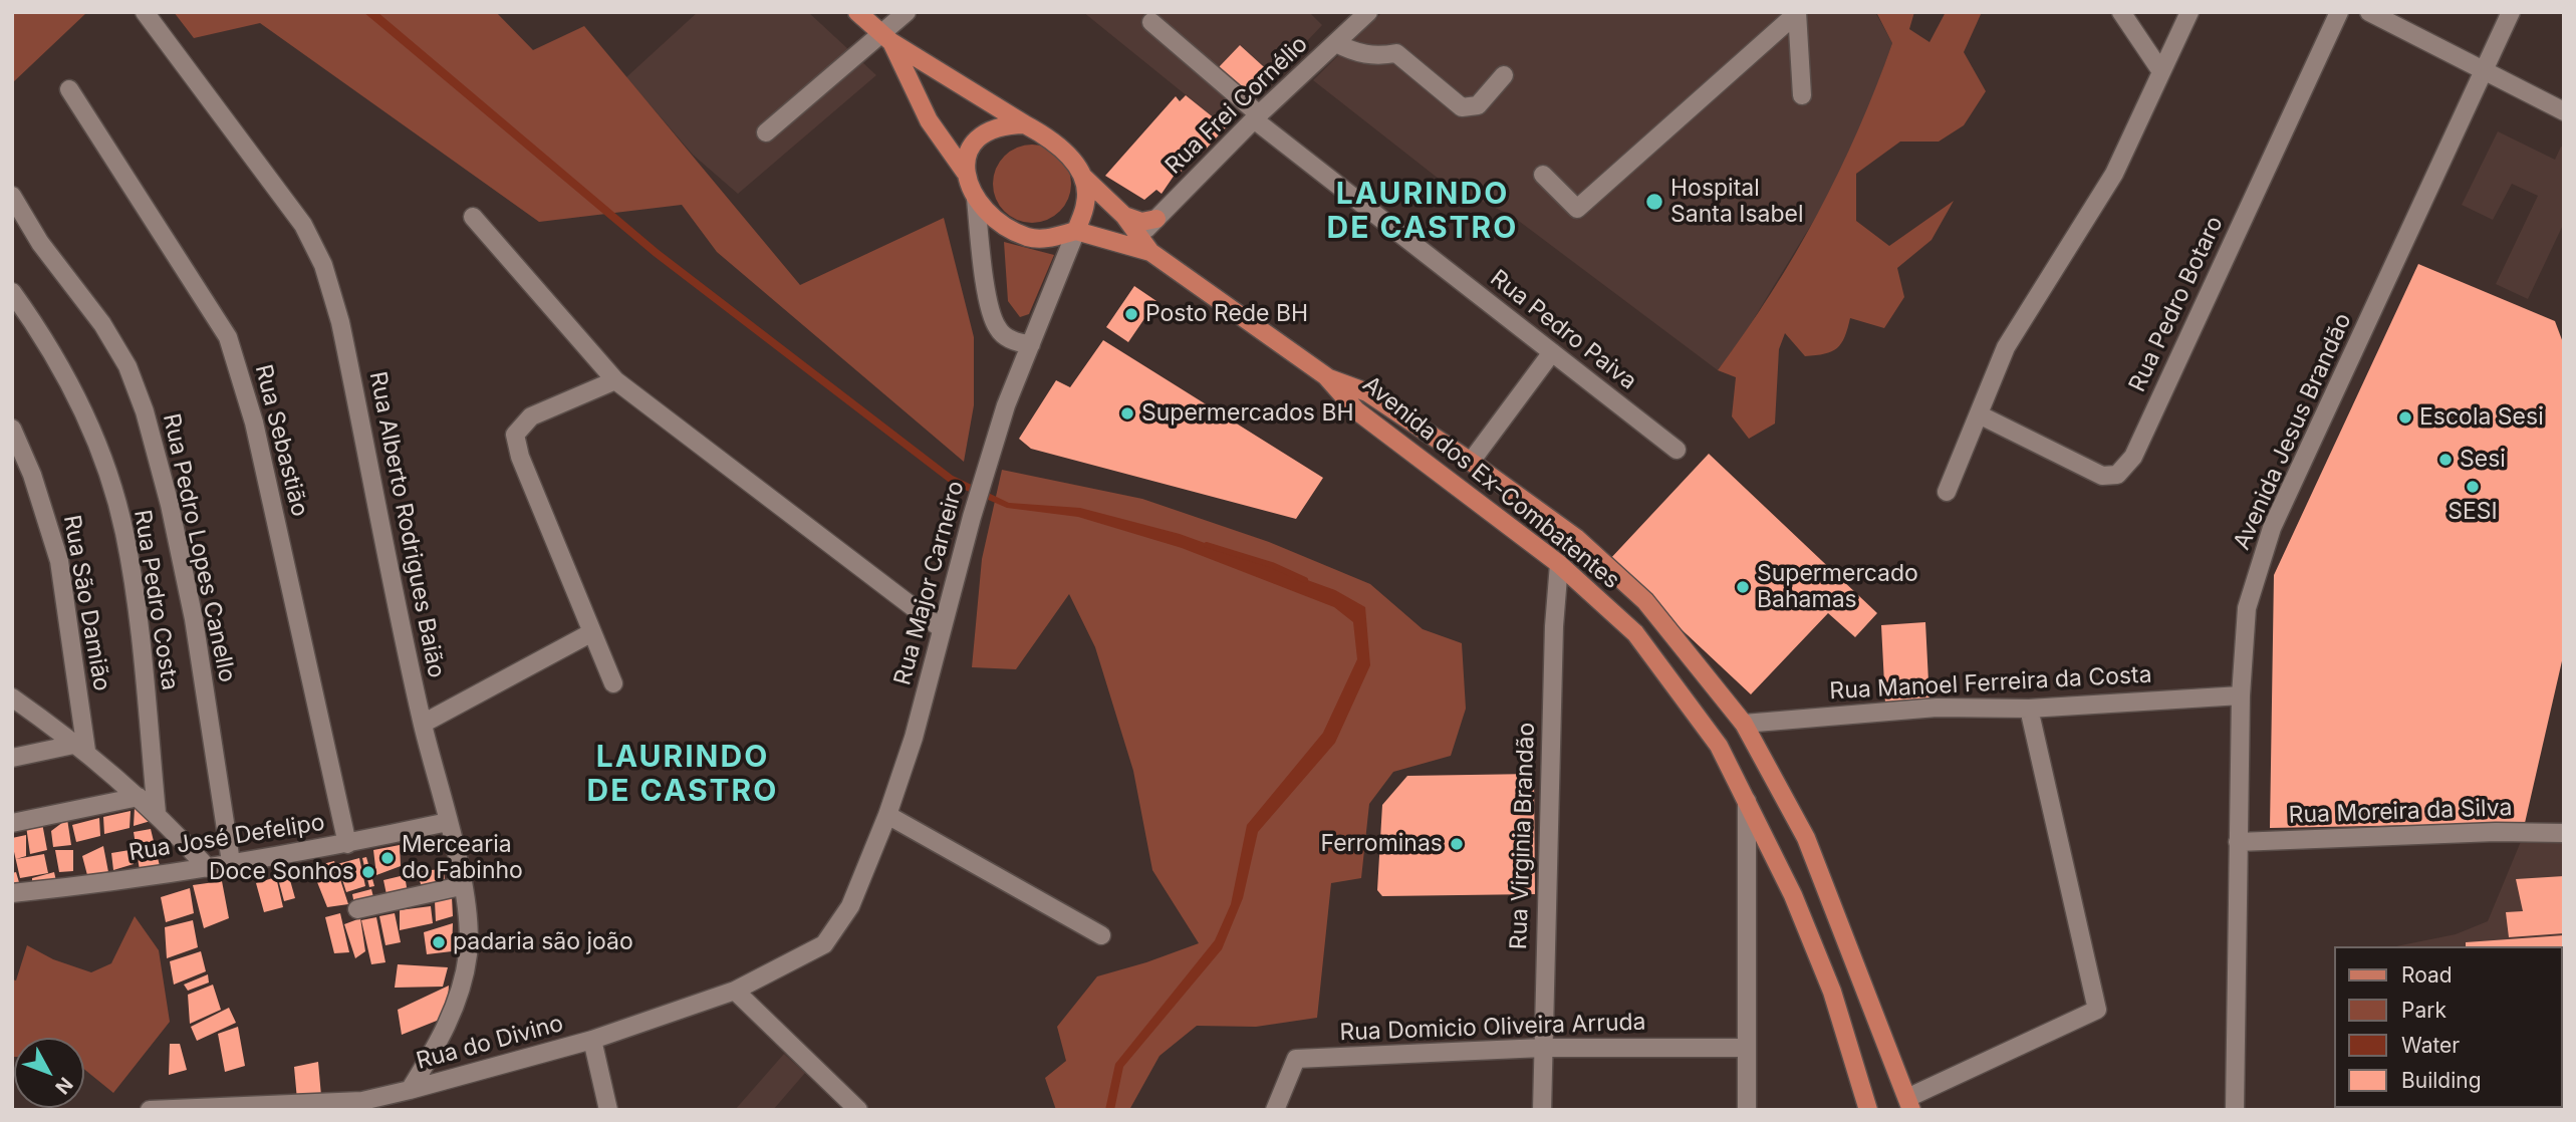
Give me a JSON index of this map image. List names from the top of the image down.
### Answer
{
  "streets": {
    "main road": ["Avenida dos Ex-Combatentes"],
    "street": [
      "Rua Frei Cornélio",
      "Rua Pedro Botaro",
      "Rua Pedro Paiva",
      "Avenida Jesus Brandão",
      "Rua Sebastião",
      "Rua Alberto Rodrigues Baião",
      "Rua Pedro Lopes Canello",
      "Rua Major Carneiro",
      "Rua Pedro Costa",
      "Rua São Damião",
      "Rua Manoel Ferreira da Costa",
      "Rua Moreira da Silva",
      "Rua Virginia Brandão",
      "Rua José Defelipo",
      "Rua Domicio Oliveira Arruda",
      "Rua do Divino"
    ]
  },
  "crossings": [
    ["Rua Frei Cornélio", "Rua Pedro Paiva"],
    ["Rua Frei Cornélio", "Avenida dos Ex-Combatentes"],
    ["Avenida Jesus Brandão", "Rua Manoel Ferreira da Costa"],
    ["Avenida Jesus Brandão", "Rua Moreira da Silva"],
    ["Rua Sebastião", "Rua José Defelipo"],
    ["Avenida dos Ex-Combatentes", "Rua Major Carneiro"],
    ["Avenida dos Ex-Combatentes", "Rua Manoel Ferreira da Costa"],
    ["Avenida dos Ex-Combatentes", "Rua Virginia Brandão"],
    ["Rua Alberto Rodrigues Baião", "Rua José Defelipo"],
    ["Rua Alberto Rodrigues Baião", "Rua do Divino"],
    ["Rua Pedro Lopes Canello", "Rua José Defelipo"],
    ["Rua Major Carneiro", "Rua do Divino"],
    ["Rua Virginia Brandão", "Rua Domicio Oliveira Arruda"]
  ],
  "districts": ["LAURINDO DE CASTRO", "LAURINDO DE CASTRO"],
  "places": [
    "Hospital Santa Isabel",
    "Posto Rede BH",
    "Supermercados BH",
    "Escola Sesi",
    "Sesi",
    "SESI",
    "Supermercado Bahamas",
    "Ferrominas",
    "Mercearia do Fabinho",
    "Doce Sonhos",
    "padaria são joão"
  ],
  "legend": [
    "Road",
    "Park",
    "Water",
    "Building"
  ],
  "north": "bottom right"
}
